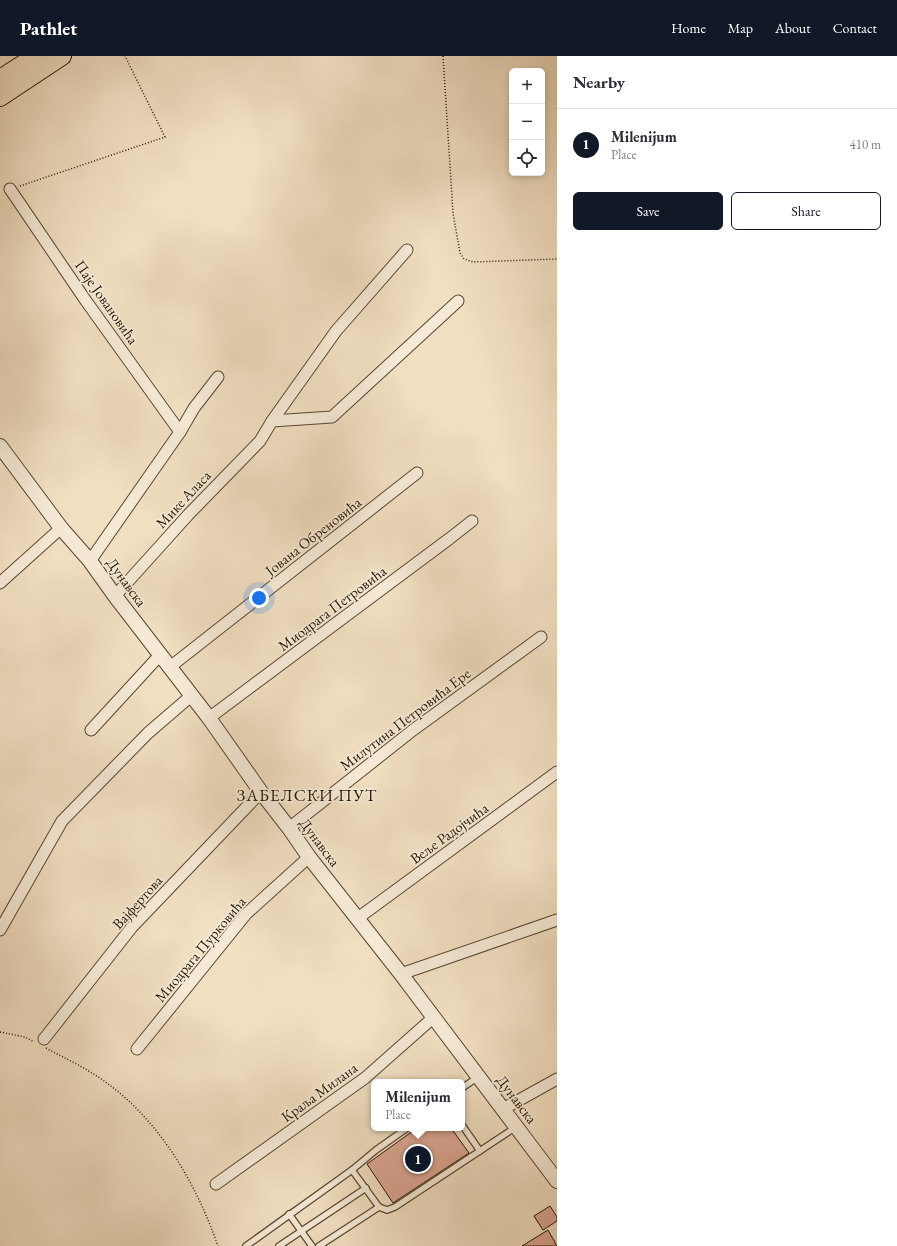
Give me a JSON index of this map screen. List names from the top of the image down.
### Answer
{
  "streets": {
    "street": [
      "Паје Јовановића",
      "Мике Аласа",
      "Јована Обреновића",
      "Дунавска",
      "Миодрага Петровића",
      "Милутина Петровића Ере",
      "Веље Радојчића",
      "Вајфертова",
      "Миодрага Пурковића",
      "Краља Милана"
    ]
  },
  "crossings": [
    ["Мике Аласа", "Дунавска"],
    ["Јована Обреновића", "Дунавска"],
    ["Дунавска", "Миодрага Петровића"],
    ["Дунавска", "Милутина Петровића Ере"],
    ["Дунавска", "Веље Радојчића"],
    ["Дунавска", "Вајфертова"],
    ["Дунавска", "Миодрага Пурковића"],
    ["Дунавска", "Краља Милана"]
  ],
  "districts": ["ЗАБЕЛСКИ ПУТ"],
  "page": {
    "header": "Pathlet",
    "nav": [
      "Home",
      "Map",
      "About",
      "Contact"
    ],
    "heading": "Nearby",
    "map_buttons": ["+", "−"],
    "list": [
      {
        "mark": "1",
        "name": "Milenijum",
        "note": "Place",
        "value": "410 m"
      }
    ],
    "buttons": ["Save", "Share"],
    "popup": ["Milenijum", "Place"],
    "pins": "1"
  }
}
